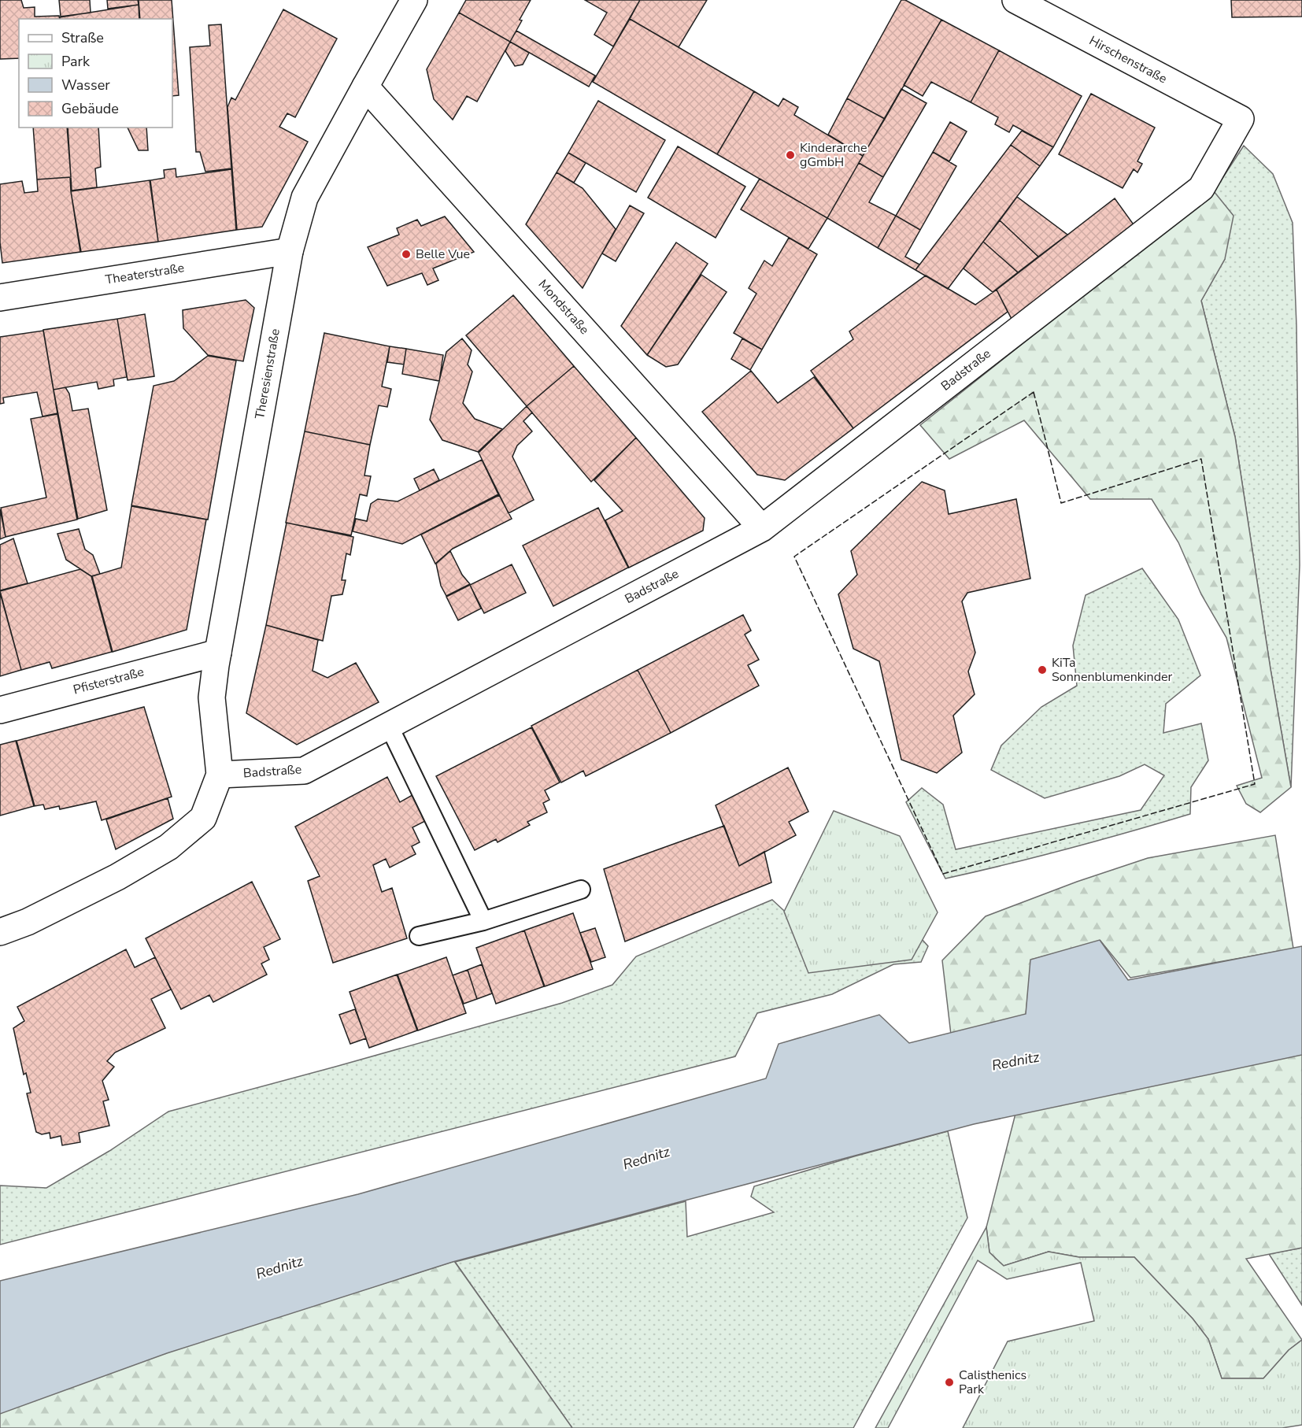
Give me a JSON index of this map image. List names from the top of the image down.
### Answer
{
  "streets": {
    "street": [
      "Hirschenstraße",
      "Theaterstraße",
      "Mondstraße",
      "Badstraße",
      "Theresienstraße",
      "Pfisterstraße"
    ]
  },
  "crossings": [
    ["Hirschenstraße", "Badstraße"],
    ["Theaterstraße", "Theresienstraße"],
    ["Mondstraße", "Badstraße"],
    ["Mondstraße", "Theresienstraße"],
    ["Badstraße", "Theresienstraße"],
    ["Theresienstraße", "Pfisterstraße"]
  ],
  "water": ["Rednitz"],
  "places": [
    "Kinderarche gGmbH",
    "Belle Vue",
    "KiTa Sonnenblumenkinder",
    "Calisthenics Park"
  ],
  "legend": [
    "Straße",
    "Park",
    "Wasser",
    "Gebäude"
  ]
}
